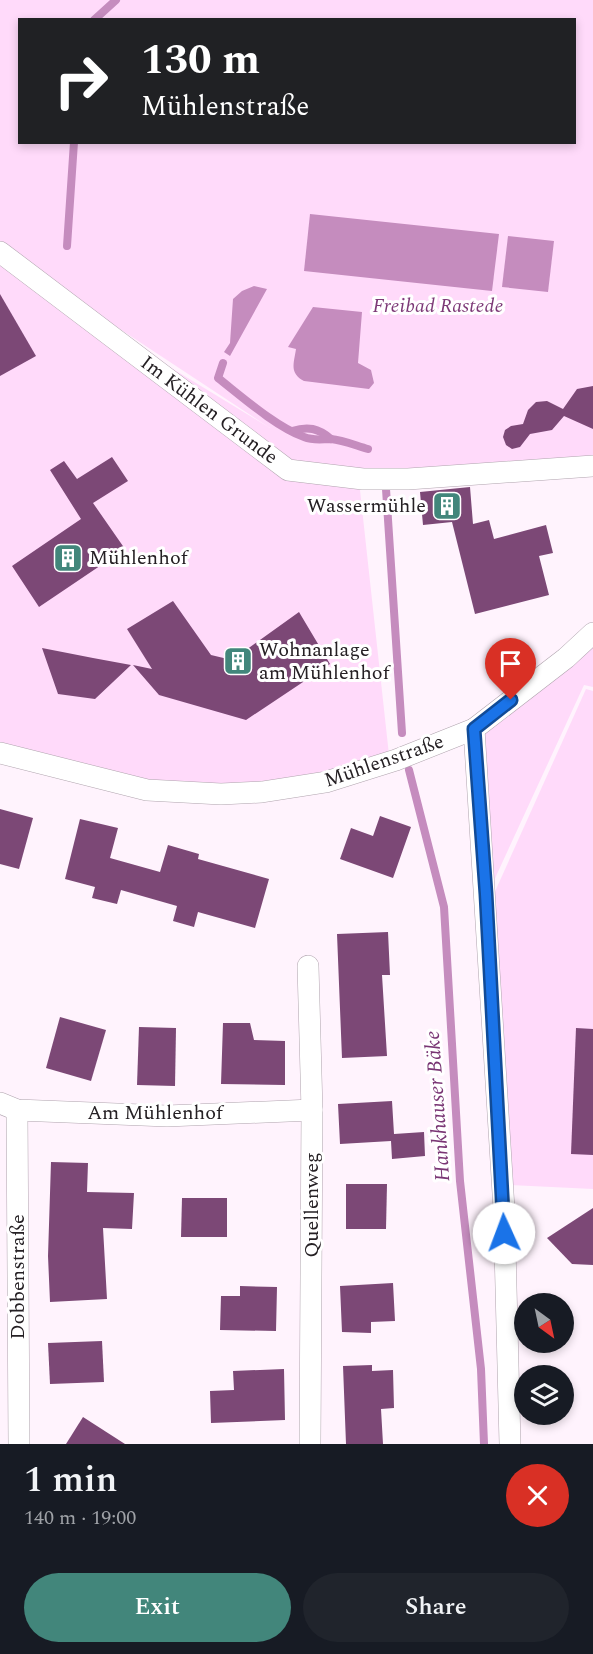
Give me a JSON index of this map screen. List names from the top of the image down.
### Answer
{
  "streets": {
    "street": [
      "Im Kühlen Grunde",
      "Mühlenstraße",
      "Am Mühlenhof",
      "Quellenweg",
      "Dobbenstraße"
    ]
  },
  "crossings": [
    ["Am Mühlenhof", "Quellenweg"],
    ["Am Mühlenhof", "Dobbenstraße"]
  ],
  "water": ["Hankhauser Bäke"],
  "parks": ["Freibad Rastede"],
  "places": {
    "building": ["Wassermühle", "Mühlenhof", "Wohnanlage am Mühlenhof"]
  },
  "north": "bottom right",
  "page": {
    "turn": ["130 m", "Mühlenstraße"],
    "heading": ["1 min", "140 m · 19:00"],
    "buttons": ["Exit", "Share"]
  }
}
